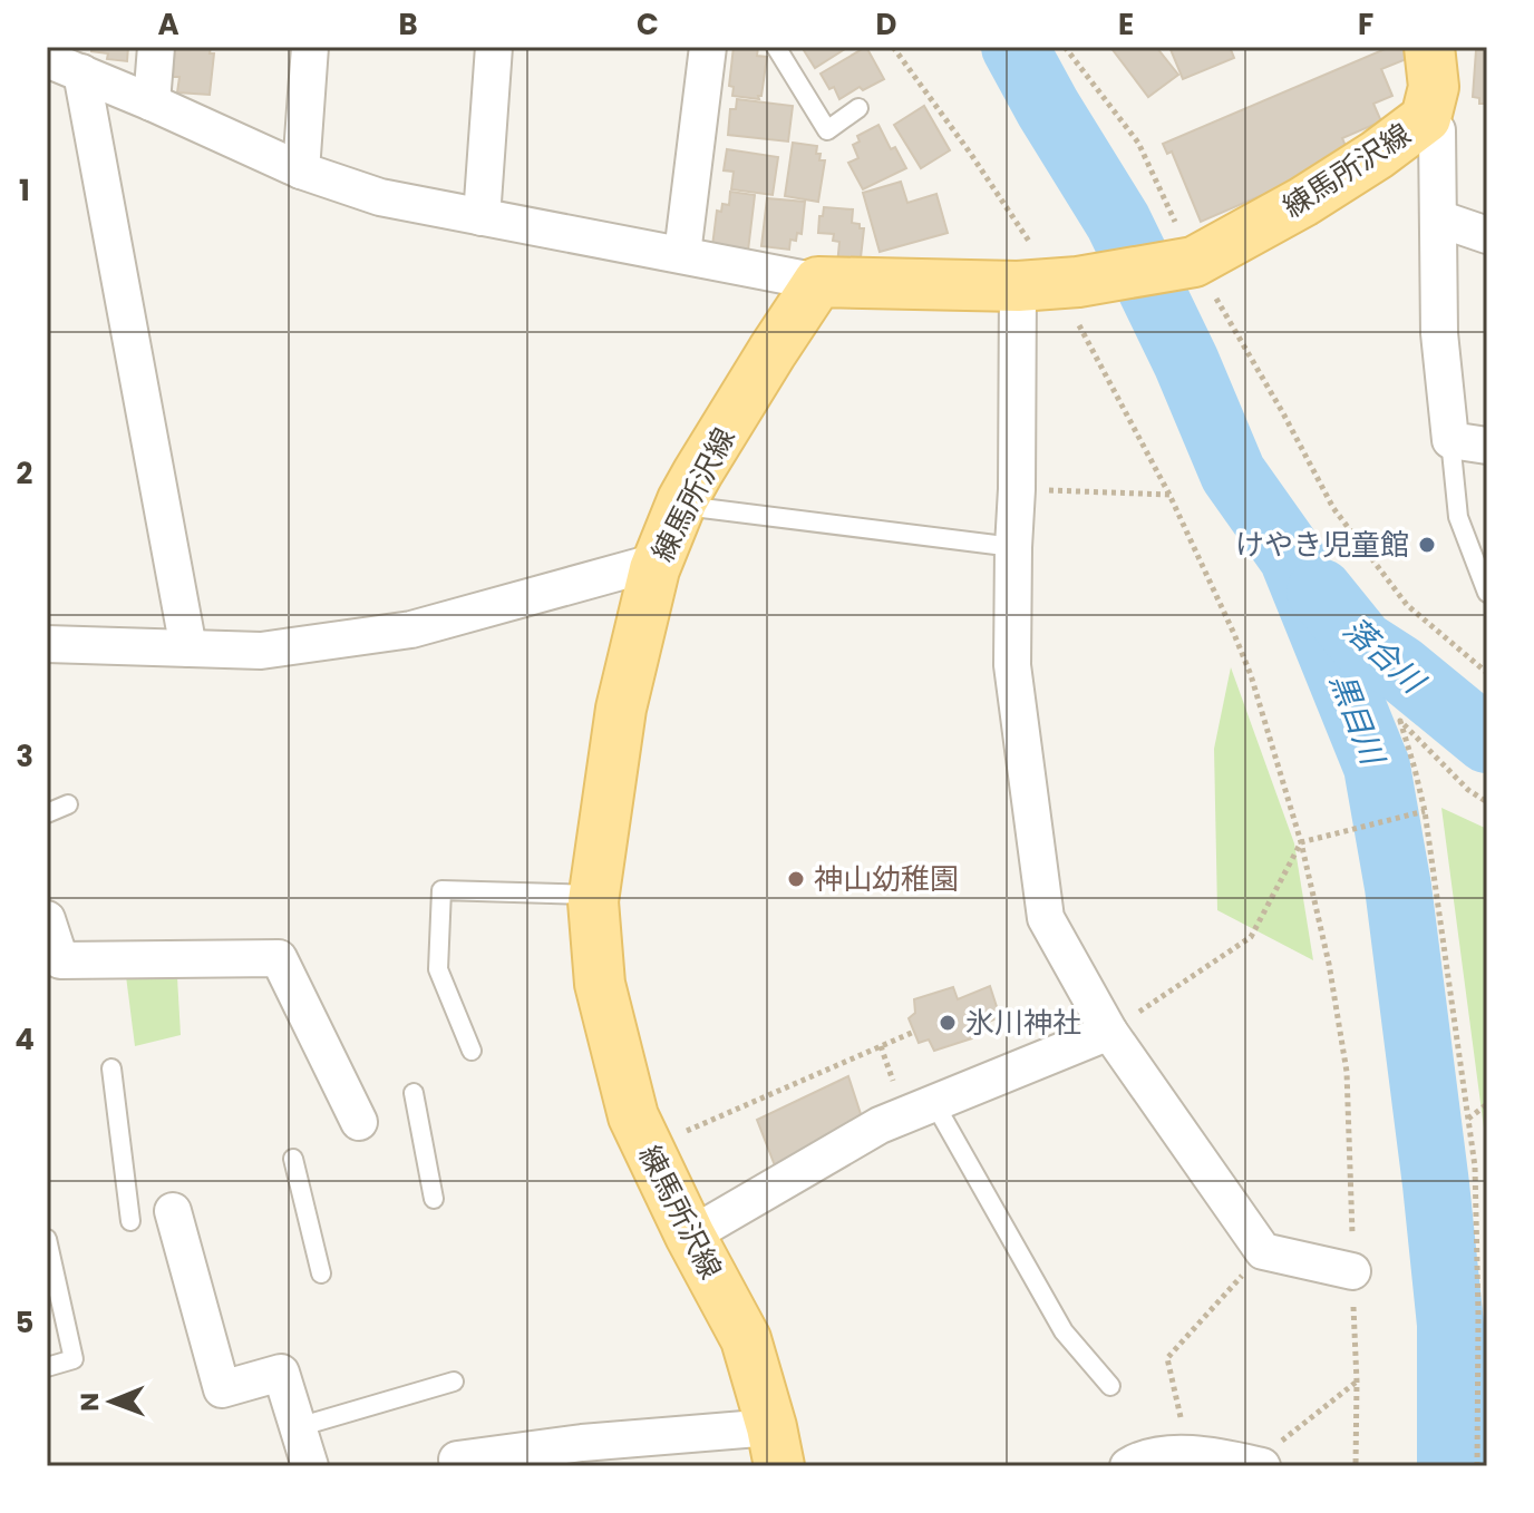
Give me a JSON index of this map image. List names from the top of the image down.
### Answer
{
  "streets": {
    "main road": ["練馬所沢線"]
  },
  "water": ["落合川", "黒目川"],
  "places": ["けやき児童館", "神山幼稚園", "氷川神社"],
  "north": "left",
  "grid": {
    "columns": [
      "A",
      "B",
      "C",
      "D",
      "E",
      "F"
    ],
    "rows": [
      "1",
      "2",
      "3",
      "4",
      "5"
    ]
  }
}
